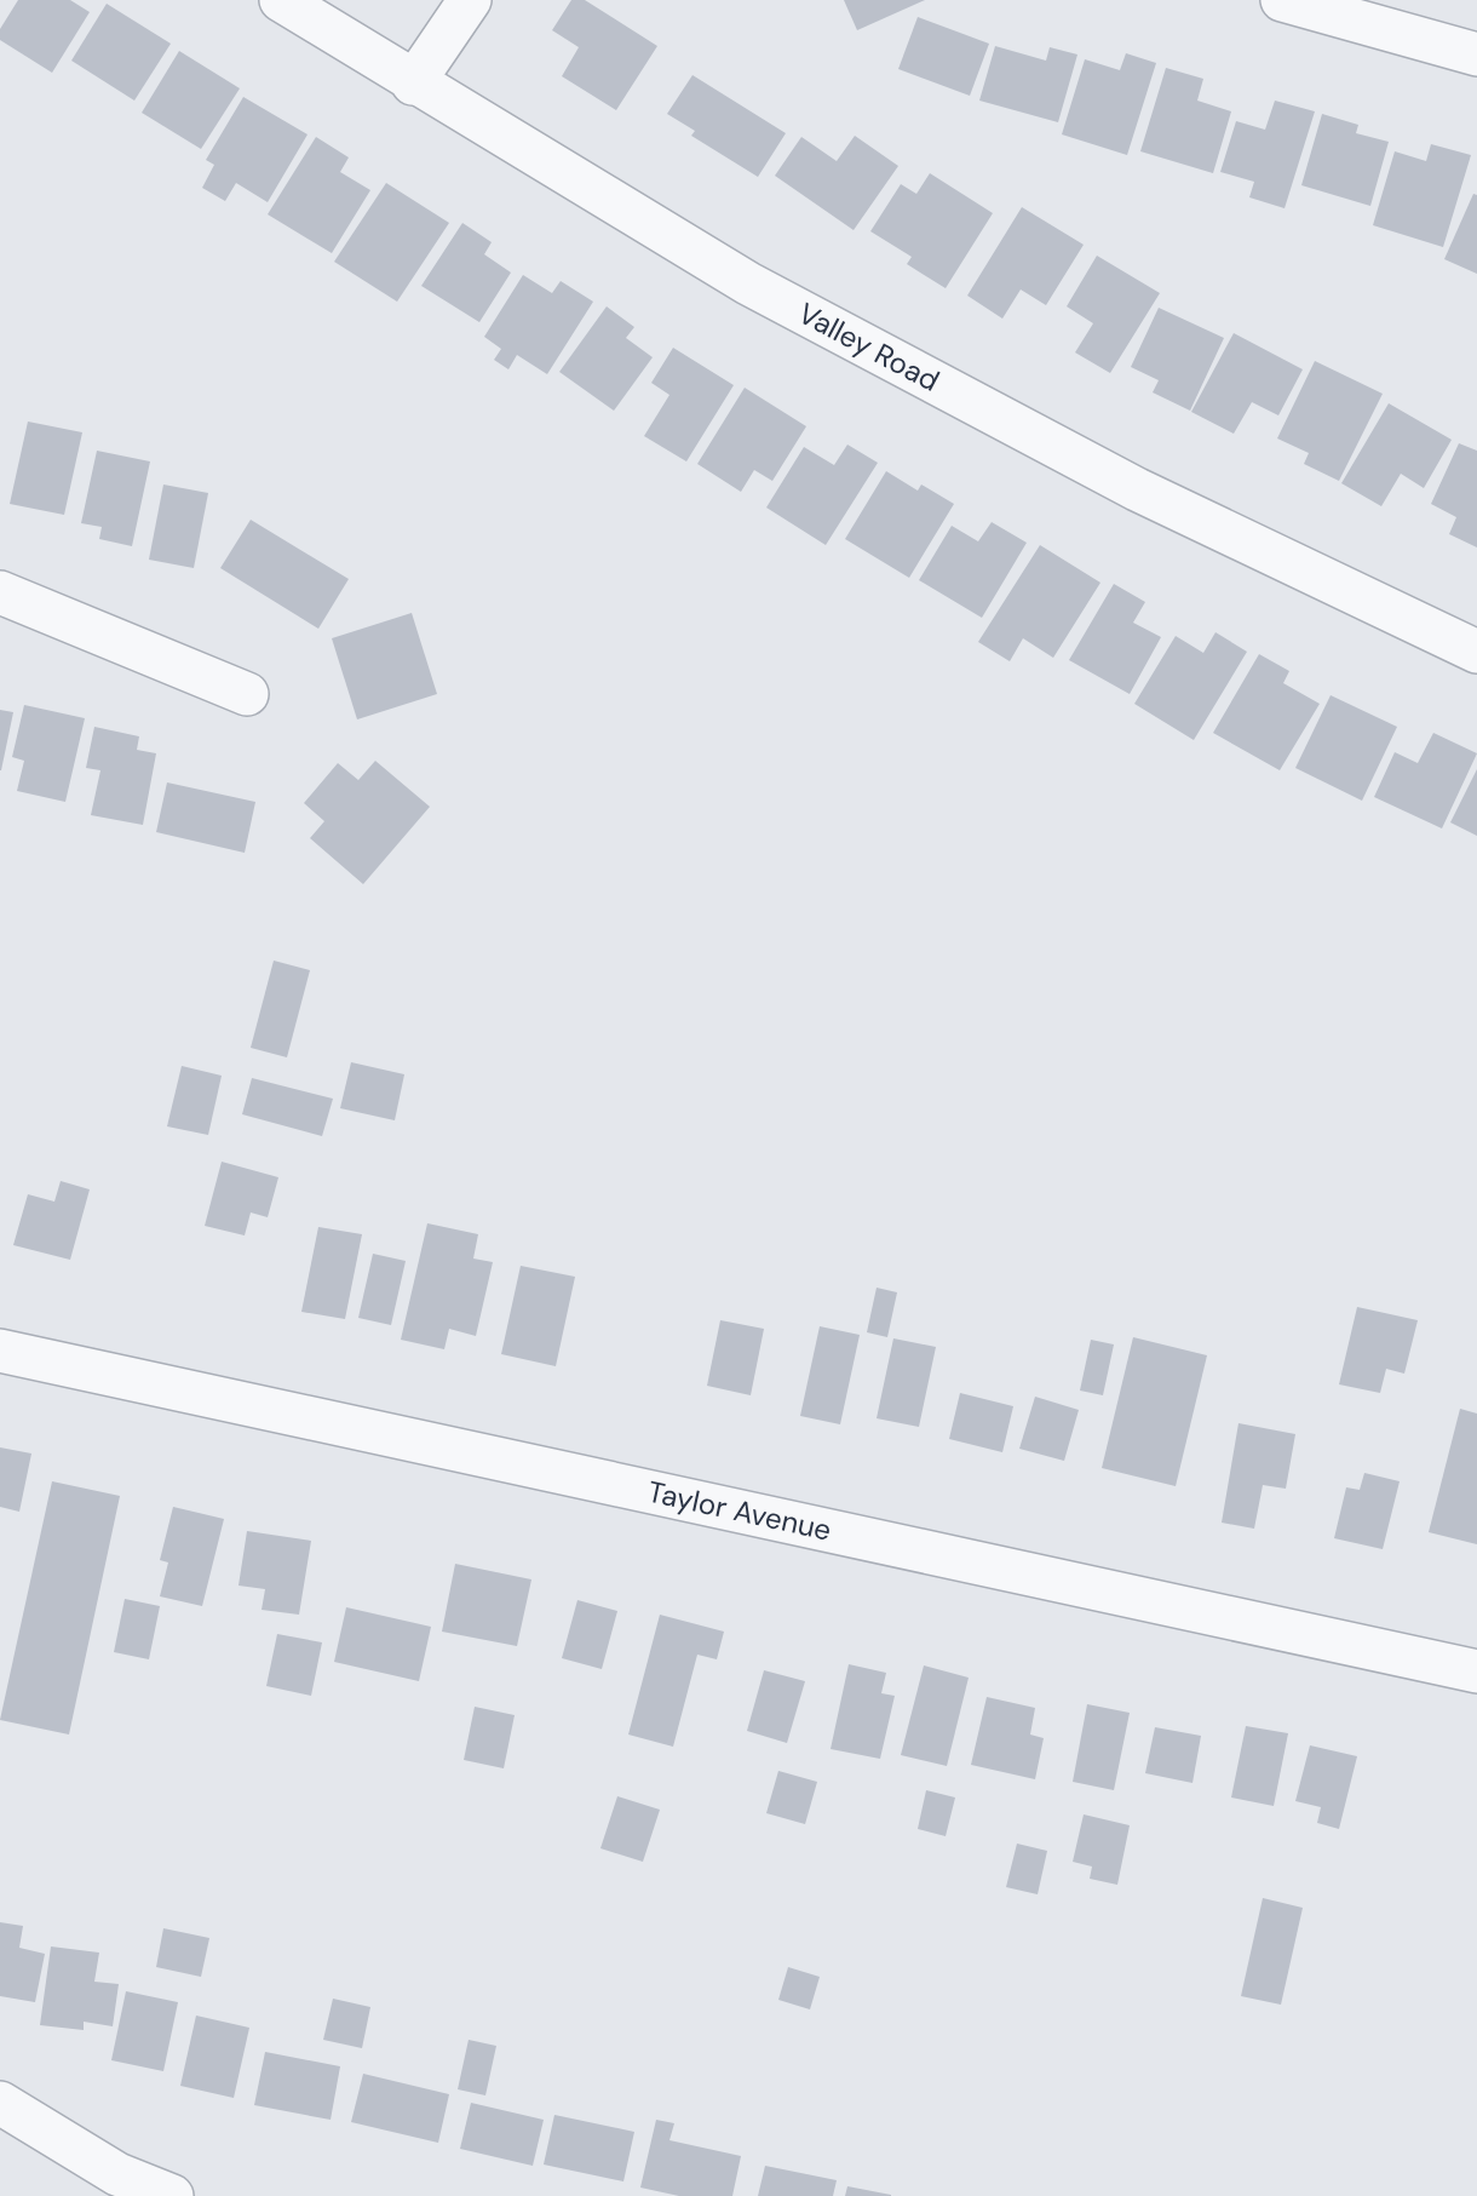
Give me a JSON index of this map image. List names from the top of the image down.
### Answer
{
  "streets": {
    "street": ["Valley Road", "Taylor Avenue"]
  }
}
